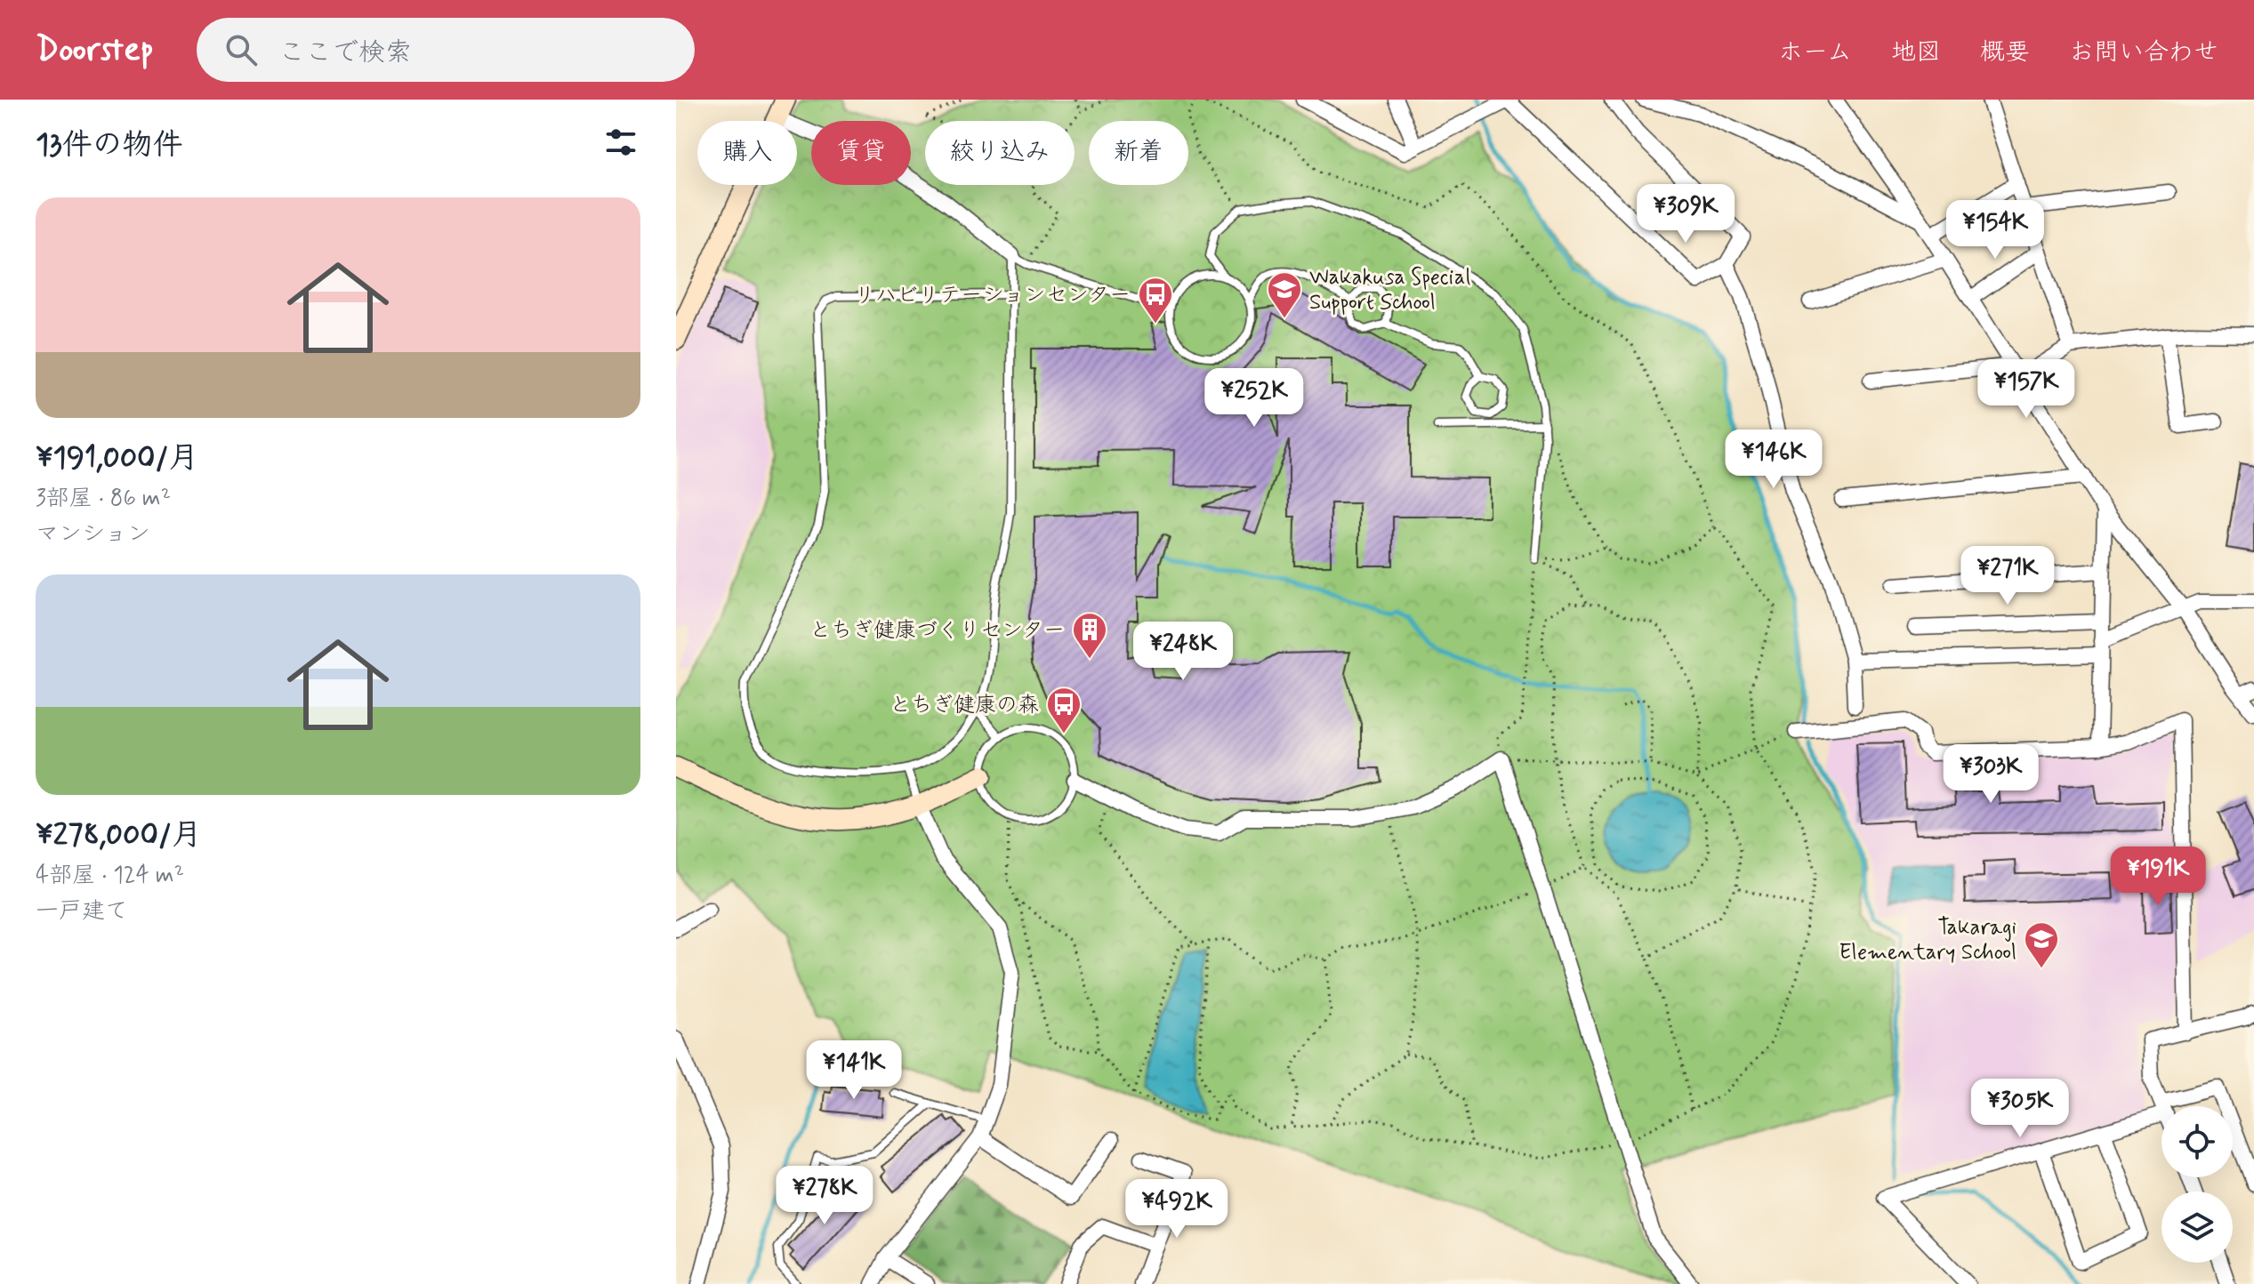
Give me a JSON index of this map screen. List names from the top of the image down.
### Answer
{
  "places": {
    "school or university": ["Wakakusa Special Support School", "Takaragi Elementary School"],
    "bus stop": ["リハビリテーションセンター", "とちぎ健康の森"],
    "building": ["とちぎ健康づくりセンター"]
  },
  "page": {
    "header": "Doorstep",
    "search": "ここで検索",
    "nav": [
      "ホーム",
      "地図",
      "概要",
      "お問い合わせ"
    ],
    "heading": "13件の物件",
    "chip": [
      "購入",
      "賃貸",
      "絞り込み",
      "新着"
    ],
    "price": [
      "¥309K",
      "¥154K",
      "¥157K",
      "¥252K",
      "¥146K",
      "¥271K",
      "¥248K",
      "¥303K",
      "¥191K",
      "¥141K",
      "¥305K",
      "¥278K",
      "¥492K"
    ],
    "list": [
      {
        "name": "¥191,000/月",
        "note": "3部屋 · 86 m² · マンション"
      },
      {
        "name": "¥278,000/月",
        "note": "4部屋 · 124 m² · 一戸建て"
      }
    ]
  }
}
